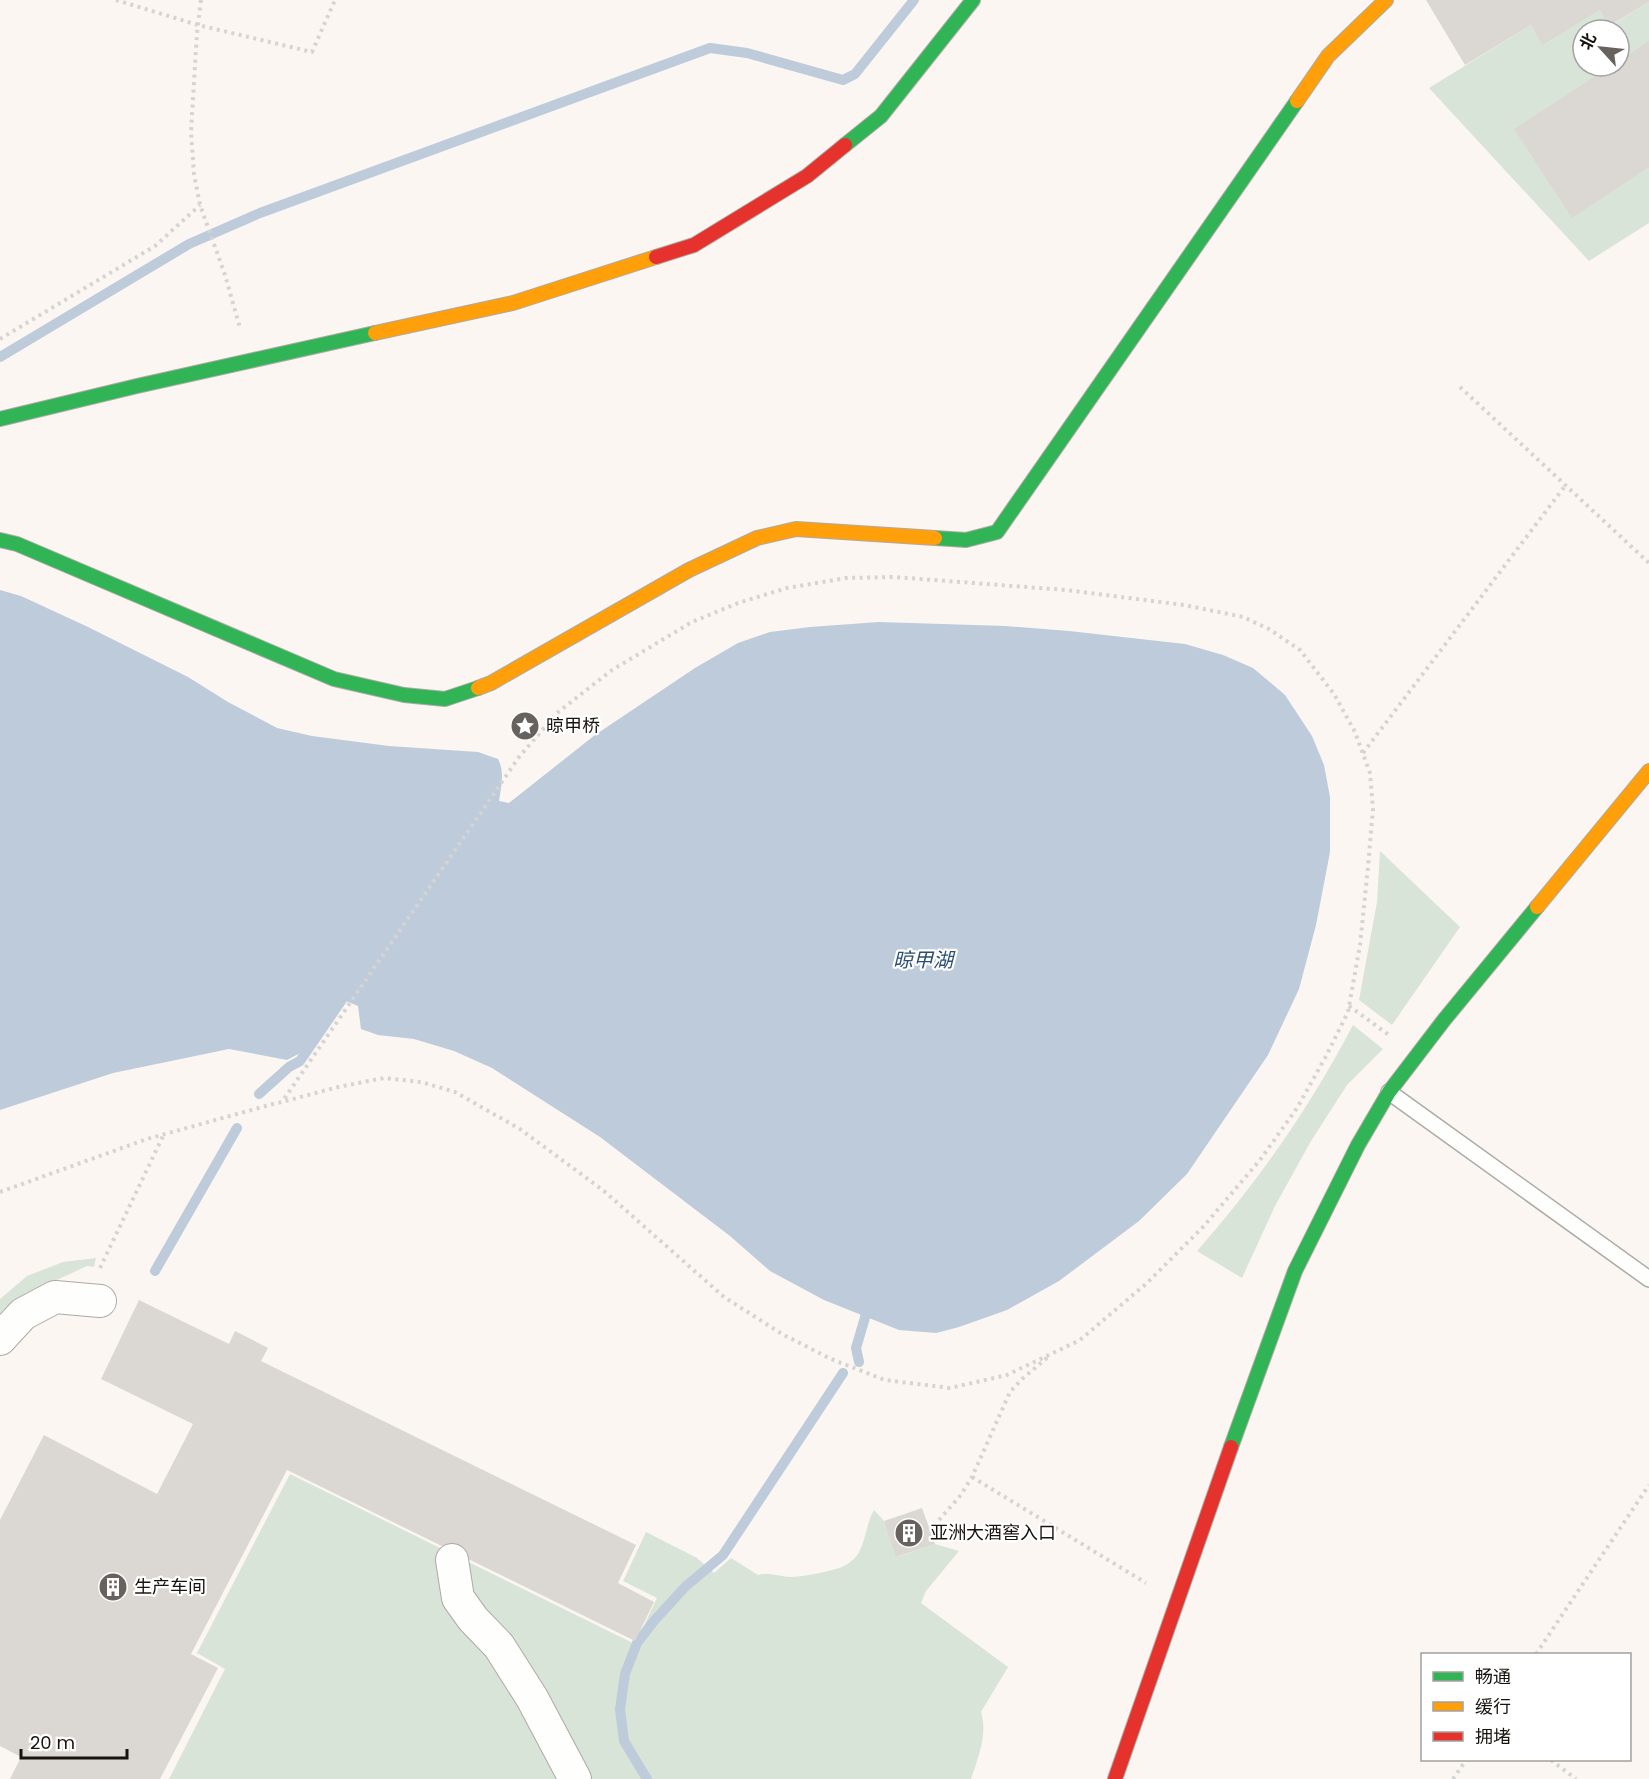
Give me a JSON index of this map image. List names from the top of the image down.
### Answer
{
  "water": ["晾甲湖"],
  "places": {
    "place": ["晾甲桥"],
    "building": ["亚洲大酒窖入口", "生产车间"]
  },
  "legend": ["畅通", "缓行", "拥堵"],
  "scale_bar": "20 m",
  "north": "top left"
}
